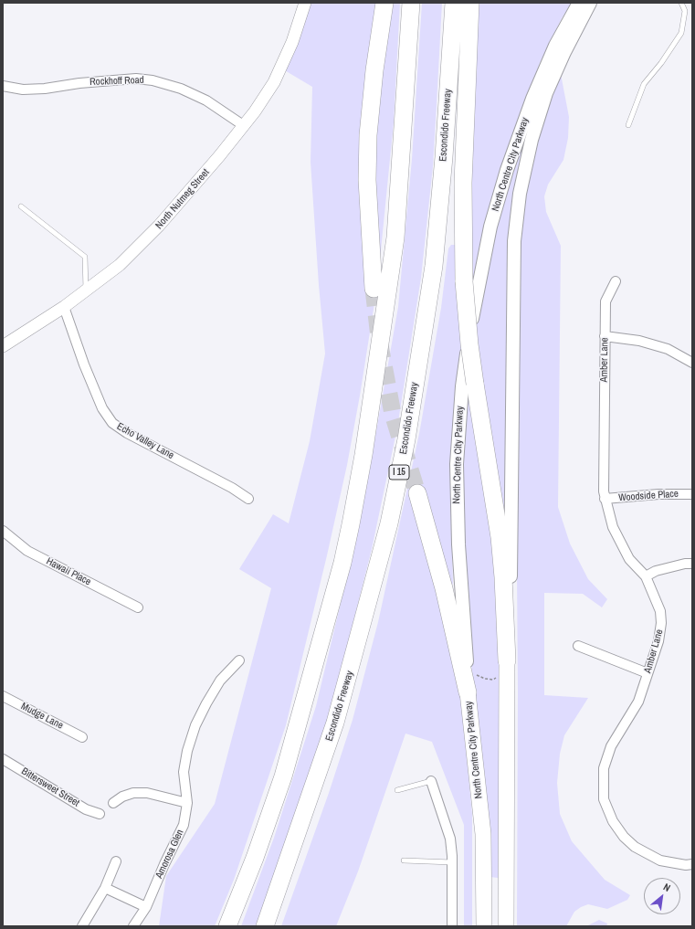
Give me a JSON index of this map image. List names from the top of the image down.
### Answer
{
  "streets": {
    "highway": ["Escondido Freeway", "North Centre City Parkway", "I 15"],
    "street": [
      "Rockhoff Road",
      "North Nutmeg Street",
      "Amber Lane",
      "Echo Valley Lane",
      "Woodside Place",
      "Hawaii Place",
      "Mudge Lane",
      "Bittersweet Street",
      "Amorosa Glen"
    ]
  },
  "crossings": [
    ["Rockhoff Road", "North Nutmeg Street"],
    ["North Nutmeg Street", "Echo Valley Lane"],
    ["Amber Lane", "Woodside Place"]
  ],
  "north": "top right"
}
